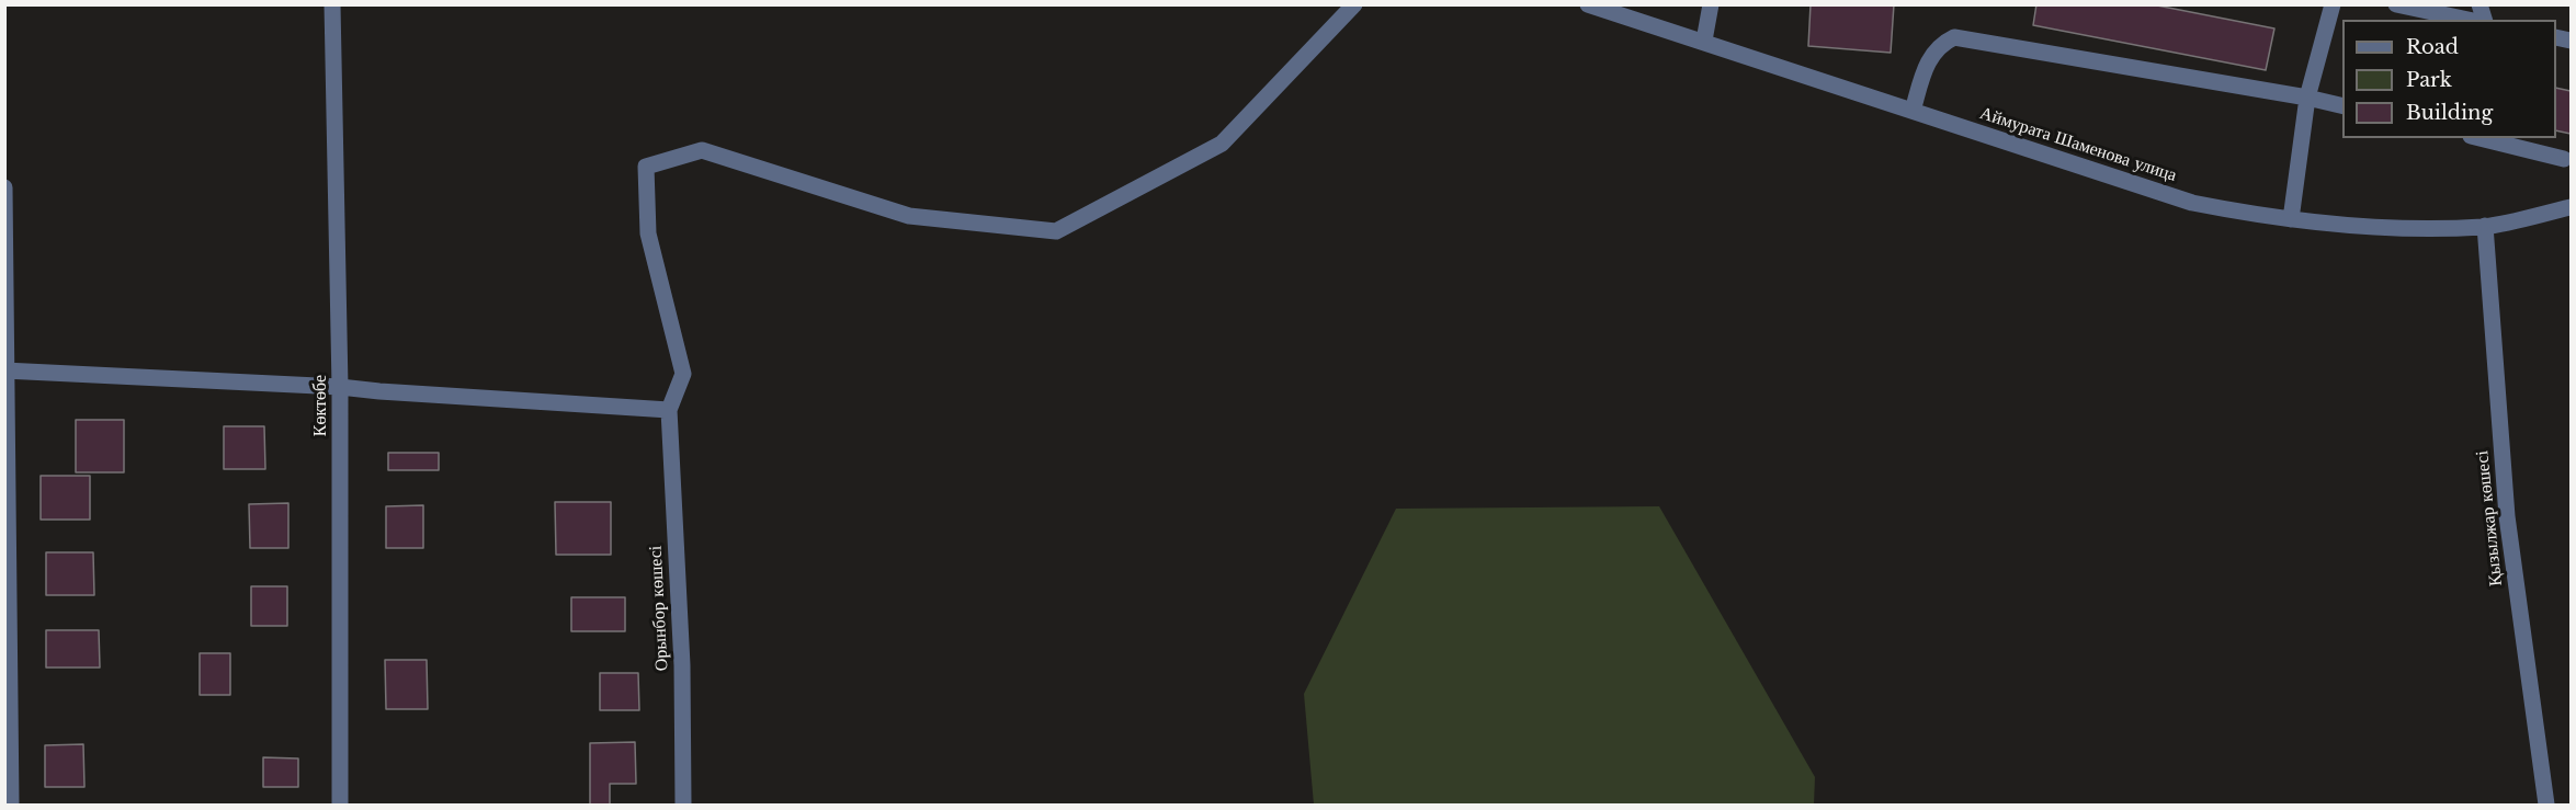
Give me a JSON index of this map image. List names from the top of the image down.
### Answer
{
  "streets": {
    "street": [
      "Аймурата Шаменова улица",
      "Көктөбе",
      "Қызылжар көшесі",
      "Орынбор көшесі"
    ]
  },
  "crossings": [
    ["Аймурата Шаменова улица", "Қызылжар көшесі"]
  ],
  "legend": ["Road", "Park", "Building"]
}
